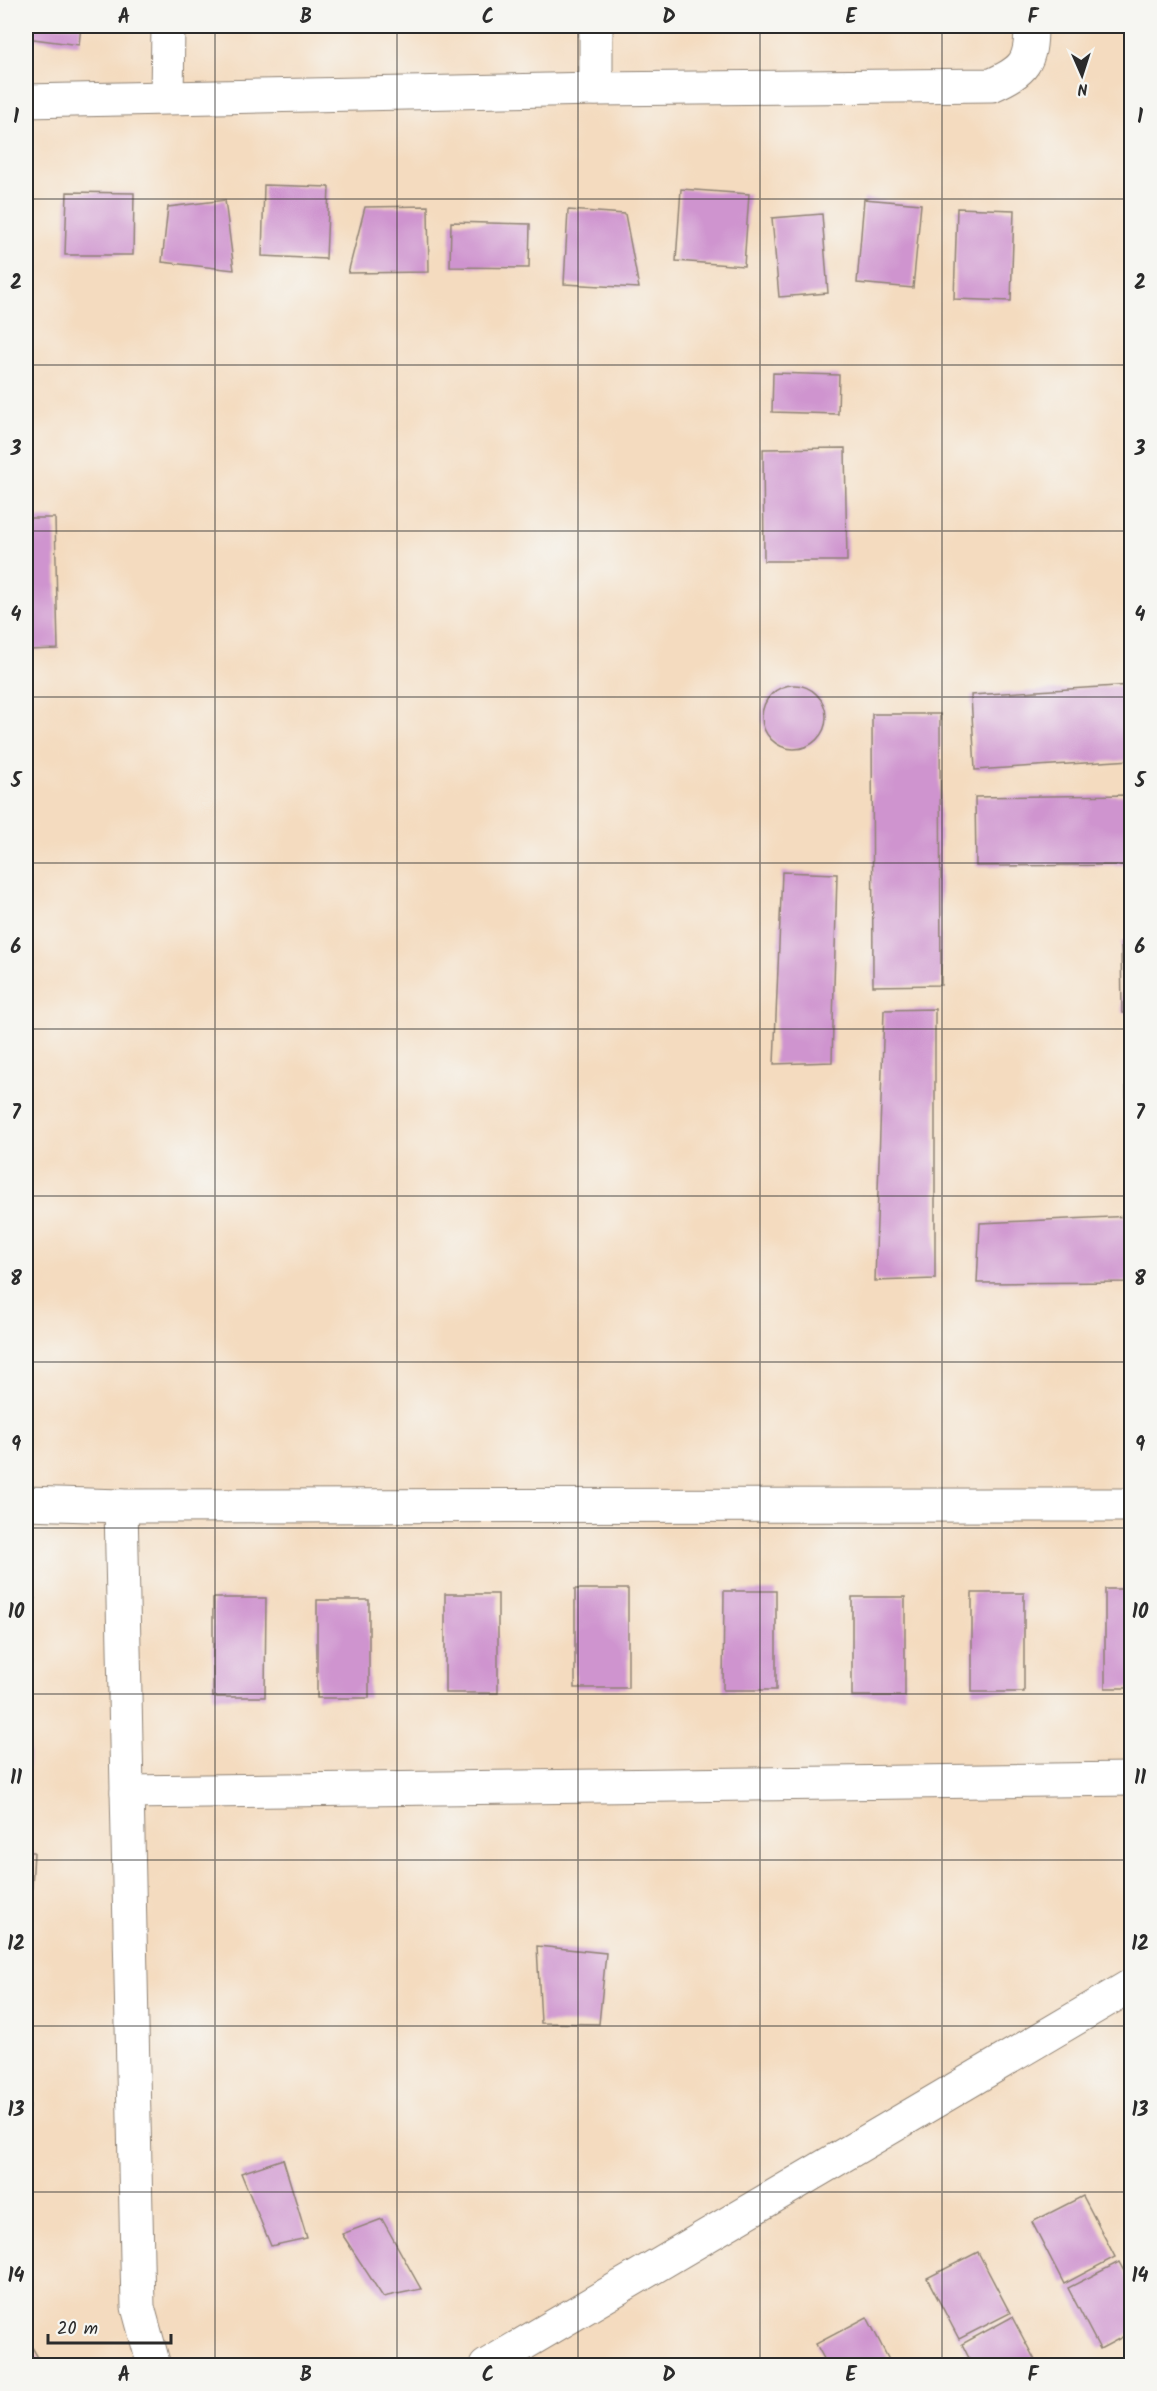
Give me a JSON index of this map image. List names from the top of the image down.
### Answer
{
  "scale_bar": "20 m",
  "north": "bottom",
  "grid": {
    "columns": [
      "A",
      "B",
      "C",
      "D",
      "E",
      "F"
    ],
    "rows": [
      "1",
      "2",
      "3",
      "4",
      "5",
      "6",
      "7",
      "8",
      "9",
      "10",
      "11",
      "12",
      "13",
      "14"
    ]
  }
}
